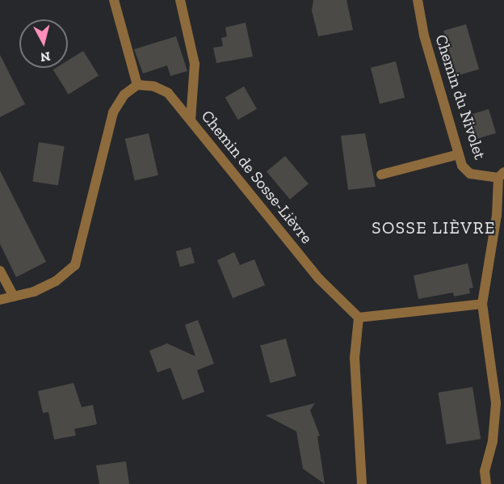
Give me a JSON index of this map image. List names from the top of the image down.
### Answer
{
  "streets": {
    "street": ["Chemin du Nivolet", "Chemin de Sosse-Lièvre"]
  },
  "districts": ["SOSSE LIÈVRE"],
  "north": "bottom"
}
